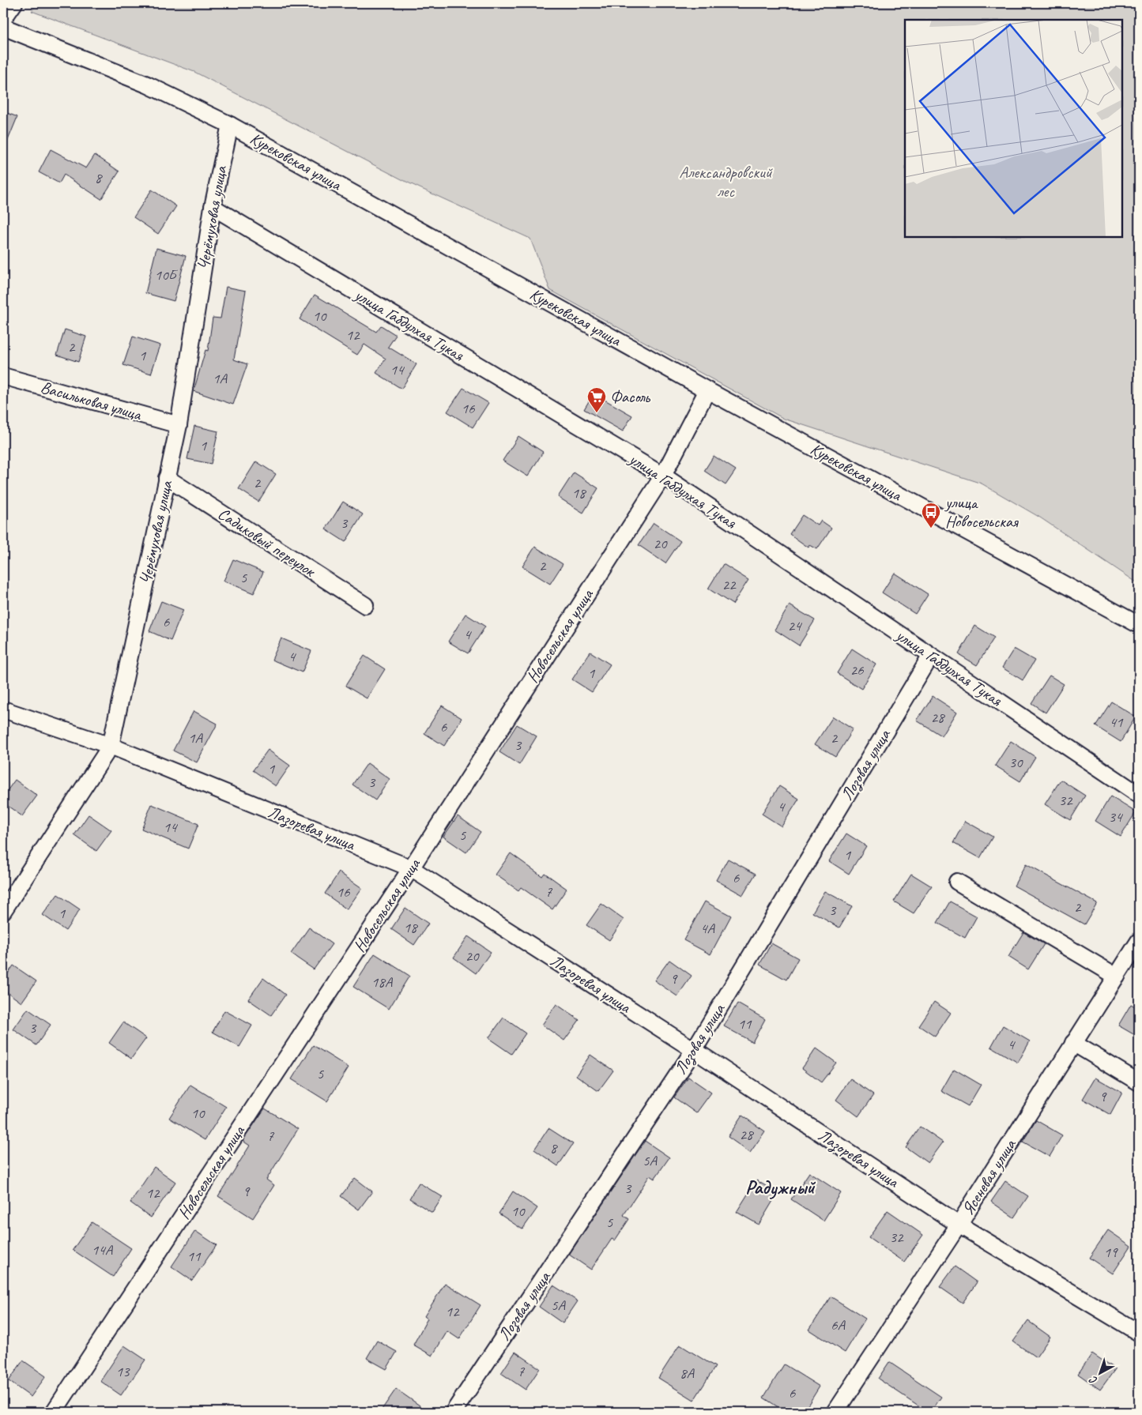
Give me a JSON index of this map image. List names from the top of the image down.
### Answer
{
  "streets": {
    "street": [
      "Курековская улица",
      "Черёмуховая улица",
      "улица Габдулхая Тукая",
      "Васильковая улица",
      "Садиковый переулок",
      "Новосельская улица",
      "Лозовая улица",
      "Лазоревая улица",
      "Ясеневая улица"
    ]
  },
  "crossings": [
    ["Курековская улица", "Черёмуховая улица"],
    ["Курековская улица", "Новосельская улица"],
    ["Черёмуховая улица", "улица Габдулхая Тукая"],
    ["Черёмуховая улица", "Васильковая улица"],
    ["Черёмуховая улица", "Садиковый переулок"],
    ["Черёмуховая улица", "Лазоревая улица"],
    ["улица Габдулхая Тукая", "Новосельская улица"],
    ["улица Габдулхая Тукая", "Лозовая улица"],
    ["Новосельская улица", "Лазоревая улица"],
    ["Лозовая улица", "Лазоревая улица"],
    ["Лазоревая улица", "Ясеневая улица"]
  ],
  "districts": ["Радужный"],
  "parks": ["Александровский лес"],
  "places": {
    "supermarket": ["Фасоль"],
    "bus stop": ["улица Новосельская"]
  },
  "house_numbers": [
    "8",
    "10Б",
    "10",
    "12",
    "2",
    "1",
    "14",
    "1А",
    "16",
    "1",
    "2",
    "18",
    "3",
    "20",
    "2",
    "5",
    "22",
    "6",
    "24",
    "4",
    "4",
    "26",
    "1",
    "28",
    "41",
    "6",
    "1А",
    "2",
    "3",
    "30",
    "1",
    "3",
    "32",
    "4",
    "34",
    "14",
    "5",
    "1",
    "6",
    "16",
    "7",
    "2",
    "3",
    "1",
    "18",
    "4А",
    "20",
    "9",
    "18А",
    "11",
    "3",
    "4",
    "5",
    "9",
    "10",
    "28",
    "7",
    "8",
    "5А",
    "3",
    "9",
    "12",
    "10",
    "5",
    "32",
    "14А",
    "19",
    "11",
    "5А",
    "12",
    "6А",
    "13",
    "7",
    "8А",
    "6"
  ],
  "north": "bottom left"
}
